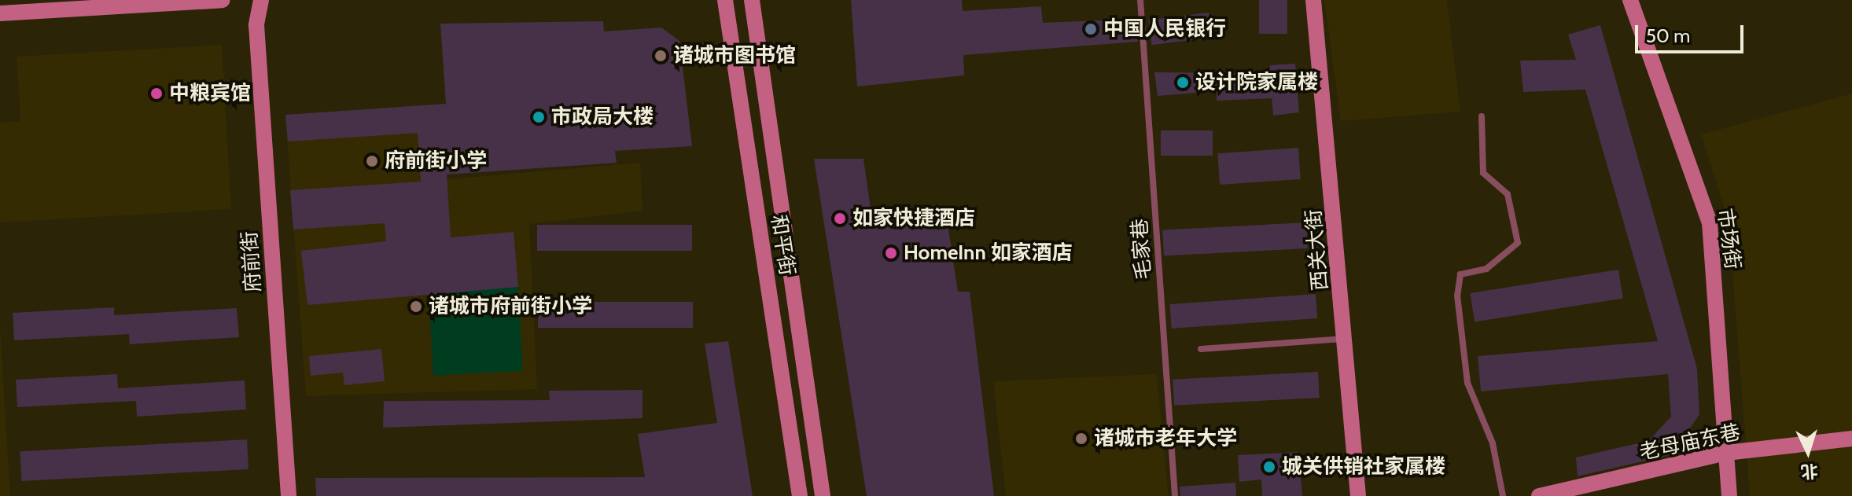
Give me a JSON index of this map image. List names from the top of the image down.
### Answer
{
  "streets": {
    "street": [
      "市场街",
      "和平街",
      "西关大街",
      "府前街",
      "老母庙东巷"
    ],
    "lane": ["毛家巷"]
  },
  "crossings": [
    ["市场街", "老母庙东巷"]
  ],
  "places": [
    "中国人民银行",
    "诸城市图书馆",
    "设计院家属楼",
    "中粮宾馆",
    "市政局大楼",
    "府前街小学",
    "如家快捷酒店",
    "HomeInn 如家酒店",
    "诸城市府前街小学",
    "诸城市老年大学",
    "城关供销社家属楼"
  ],
  "scale_bar": "50 m",
  "north": "bottom"
}
